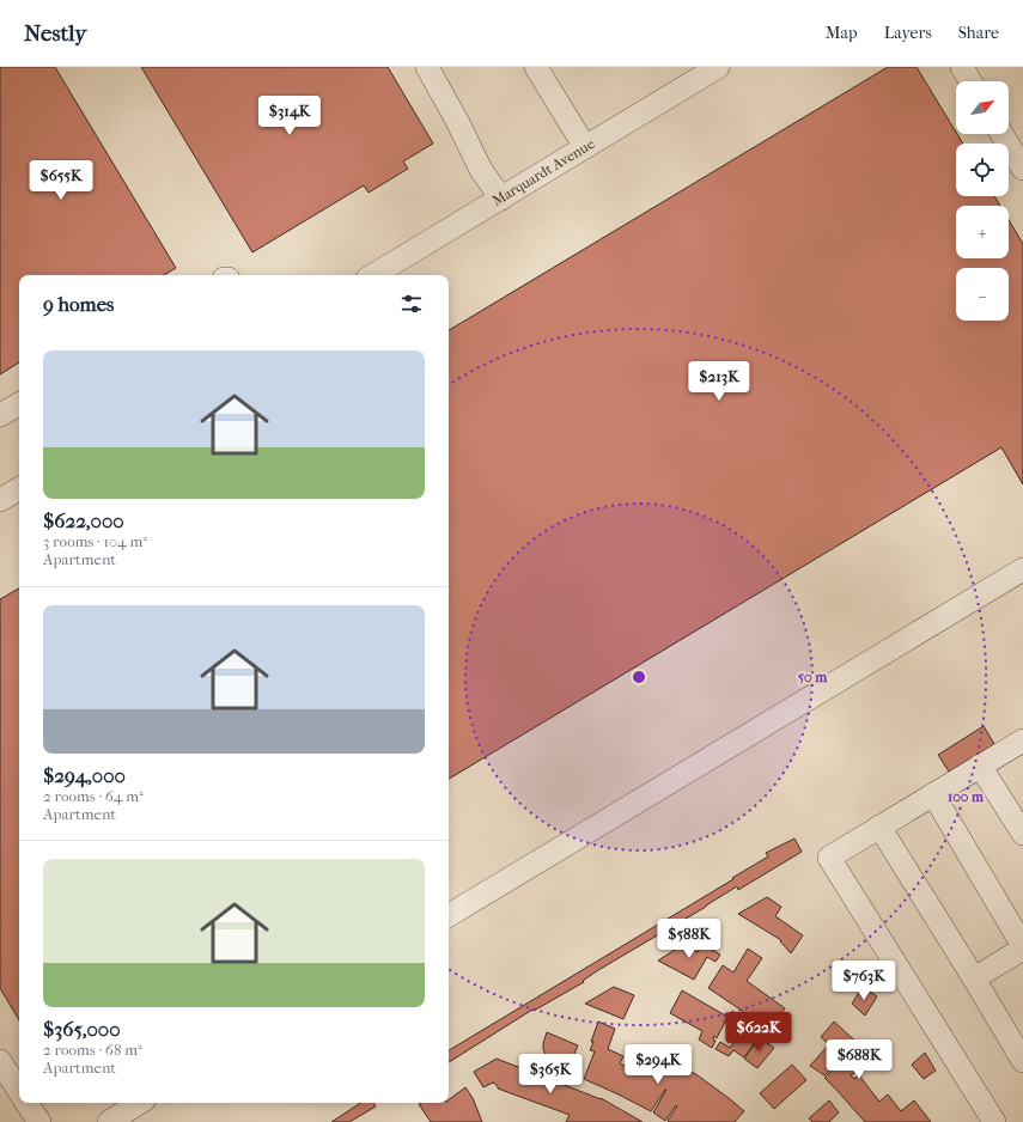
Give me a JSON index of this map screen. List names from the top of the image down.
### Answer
{
  "streets": {
    "street": ["Marquardt Avenue"]
  },
  "north": "top right",
  "page": {
    "header": "Nestly",
    "nav": ["Map", "Layers", "Share"],
    "map_buttons": ["+", "−"],
    "price": [
      "$314K",
      "$655K",
      "$213K",
      "$588K",
      "$763K",
      "$622K",
      "$688K",
      "$294K",
      "$365K"
    ],
    "heading": "9 homes",
    "list": [
      {
        "name": "$622,000",
        "note": "3 rooms · 104 m² · Apartment"
      },
      {
        "name": "$294,000",
        "note": "2 rooms · 64 m² · Apartment"
      },
      {
        "name": "$365,000",
        "note": "2 rooms · 68 m² · Apartment"
      }
    ]
  },
  "rings": ["50 m", "100 m"]
}
